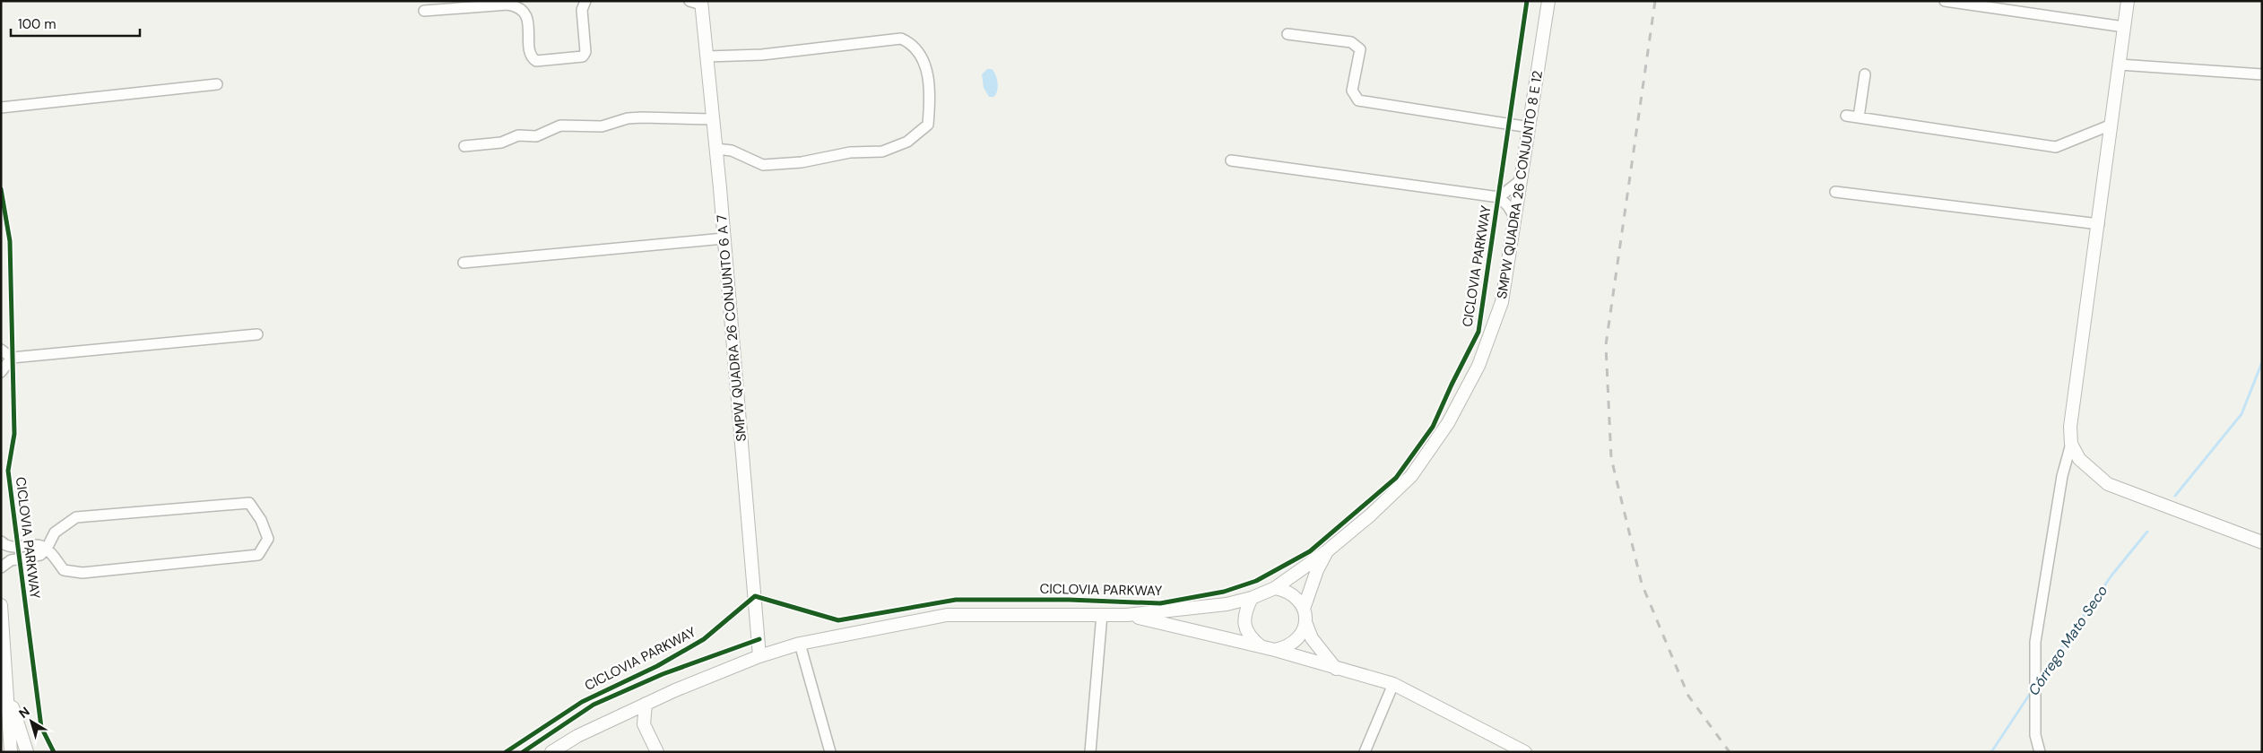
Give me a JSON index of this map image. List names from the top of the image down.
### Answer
{
  "streets": {
    "street": ["SMPW QUADRA 26 CONJUNTO 8 E 12", "SMPW QUADRA 26 CONJUNTO 6 A 7"],
    "cycle path": ["CICLOVIA PARKWAY"]
  },
  "water": ["Córrego Mato Seco"],
  "scale_bar": "100 m",
  "north": "top left"
}
